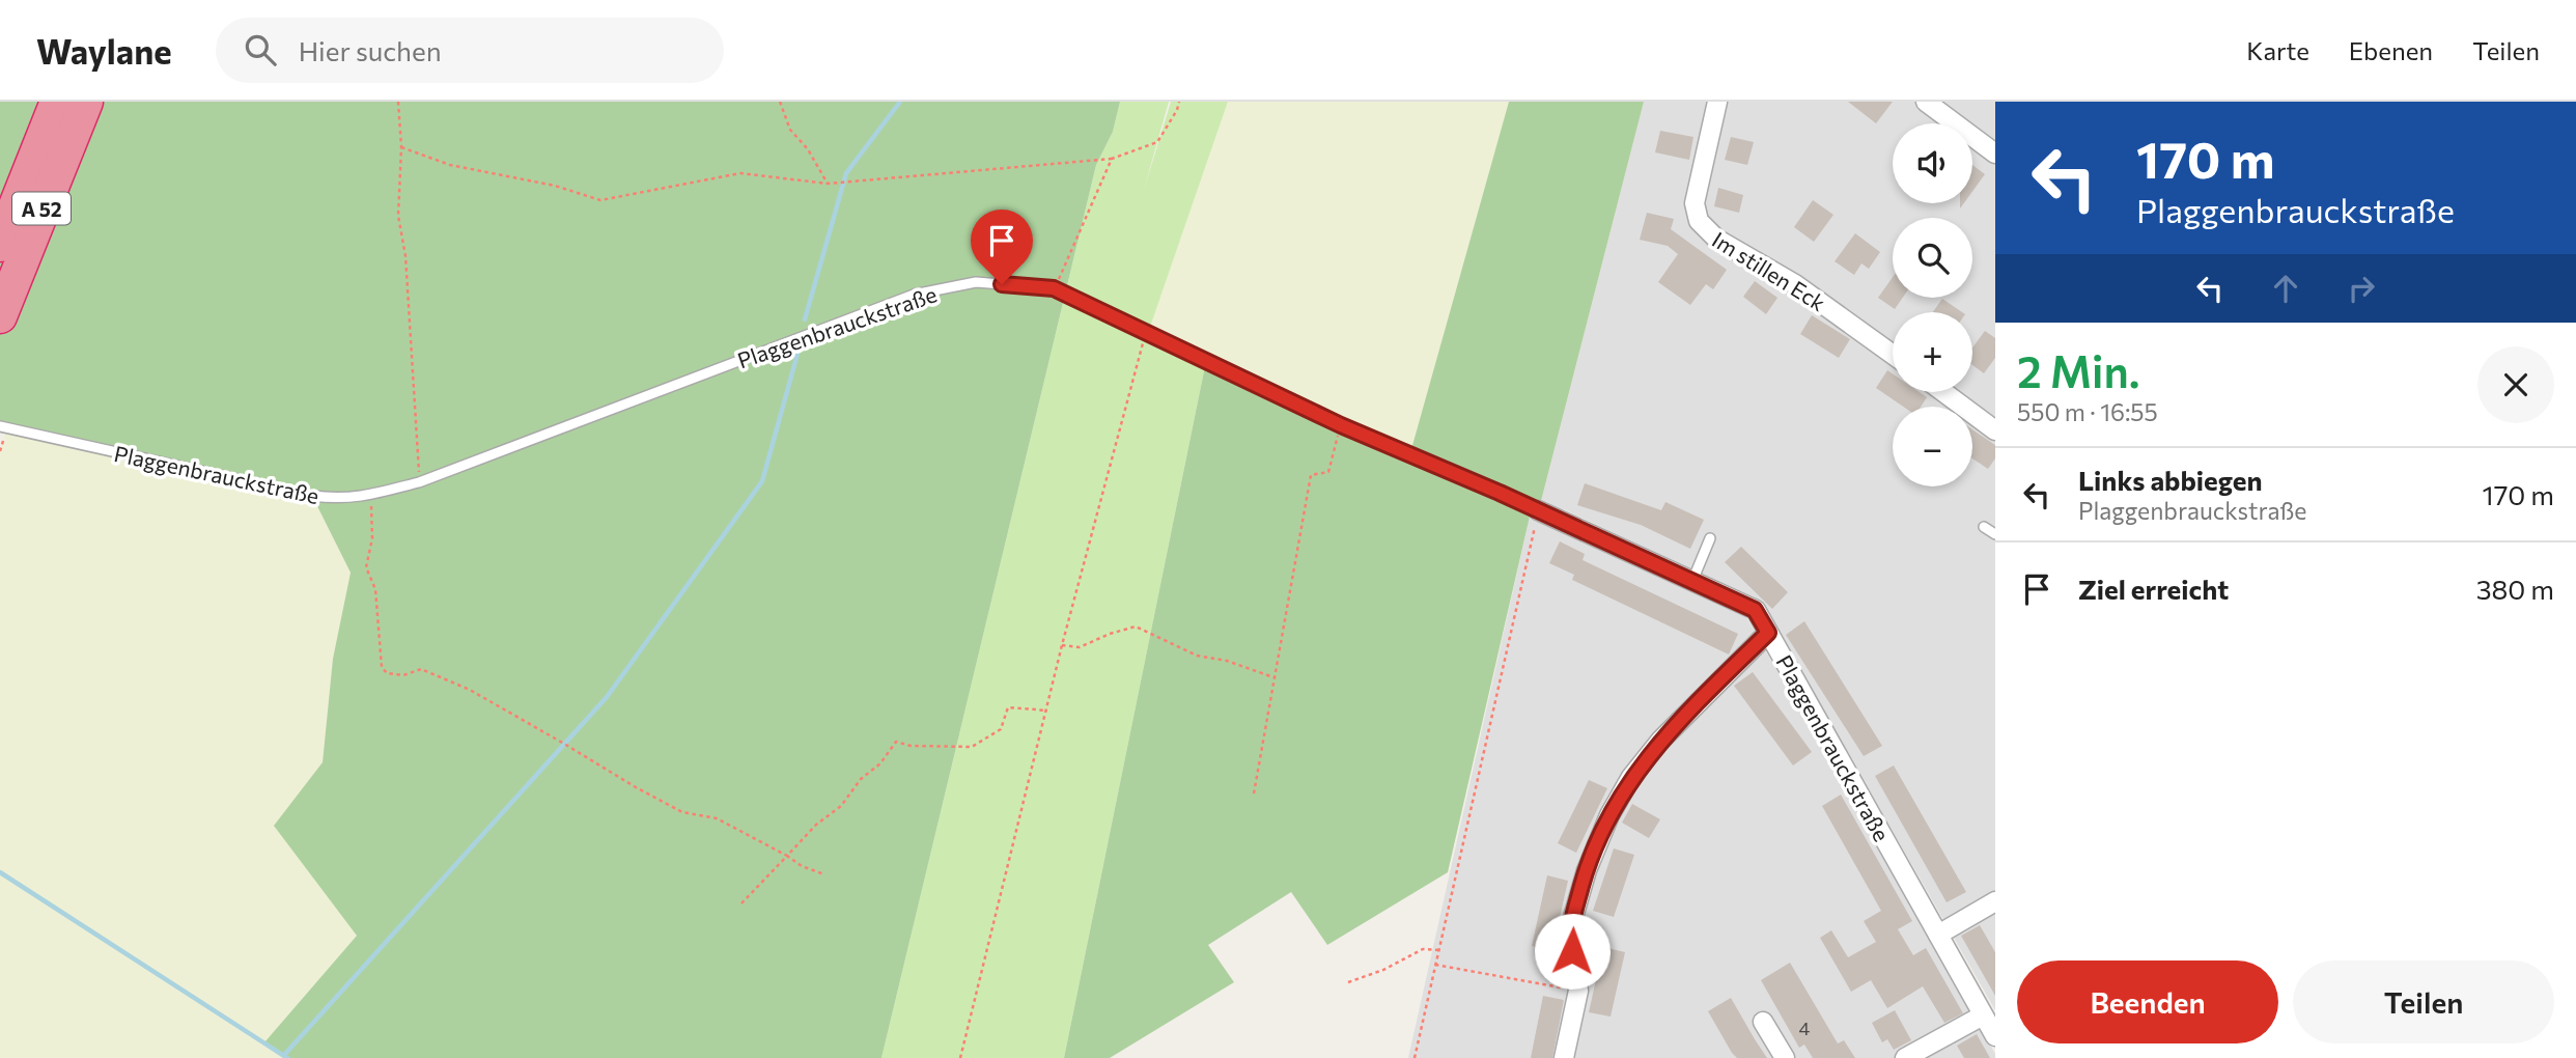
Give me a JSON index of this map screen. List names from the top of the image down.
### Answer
{
  "streets": {
    "highway": ["A 52"],
    "street": ["Im stillen Eck", "Plaggenbrauckstraße"]
  },
  "house_numbers": ["4"],
  "page": {
    "header": "Waylane",
    "search": "Hier suchen",
    "nav": ["Karte", "Ebenen", "Teilen"],
    "turn": ["170 m", "Plaggenbrauckstraße"],
    "map_buttons": ["+", "−"],
    "heading": ["2 Min.", "550 m · 16:55"],
    "list": [
      {
        "name": "Links abbiegen",
        "note": "Plaggenbrauckstraße",
        "value": "170 m"
      },
      {
        "name": "Ziel erreicht",
        "value": "380 m"
      }
    ],
    "buttons": ["Beenden", "Teilen"]
  }
}
